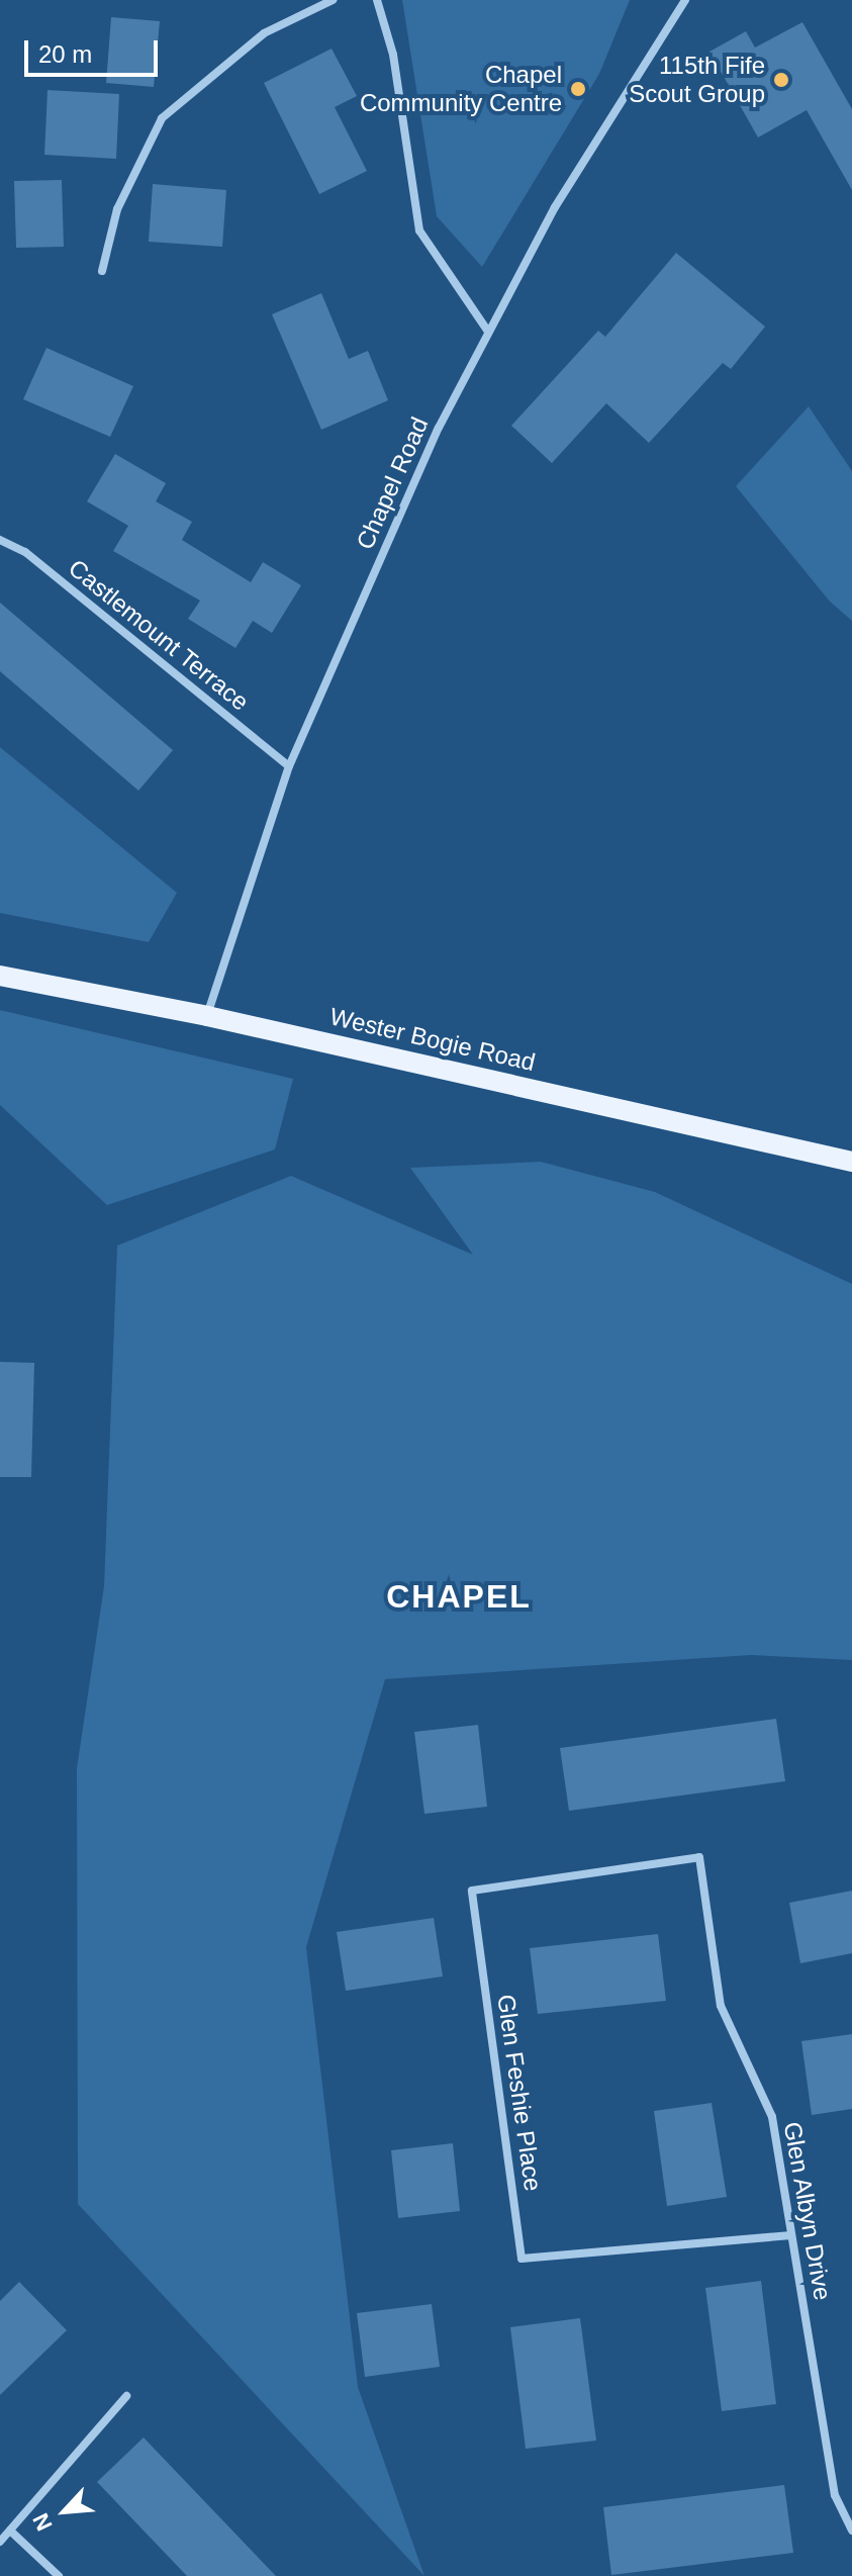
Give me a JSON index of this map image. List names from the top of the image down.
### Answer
{
  "streets": {
    "main road": ["Wester Bogie Road"],
    "street": [
      "Chapel Road",
      "Castlemount Terrace",
      "Glen Feshie Place",
      "Glen Albyn Drive"
    ]
  },
  "crossings": [
    ["Chapel Road", "Castlemount Terrace"],
    ["Chapel Road", "Wester Bogie Road"],
    ["Glen Feshie Place", "Glen Albyn Drive"]
  ],
  "districts": ["CHAPEL"],
  "places": ["115th Fife Scout Group", "Chapel Community Centre"],
  "scale_bar": "20 m",
  "north": "bottom left"
}
